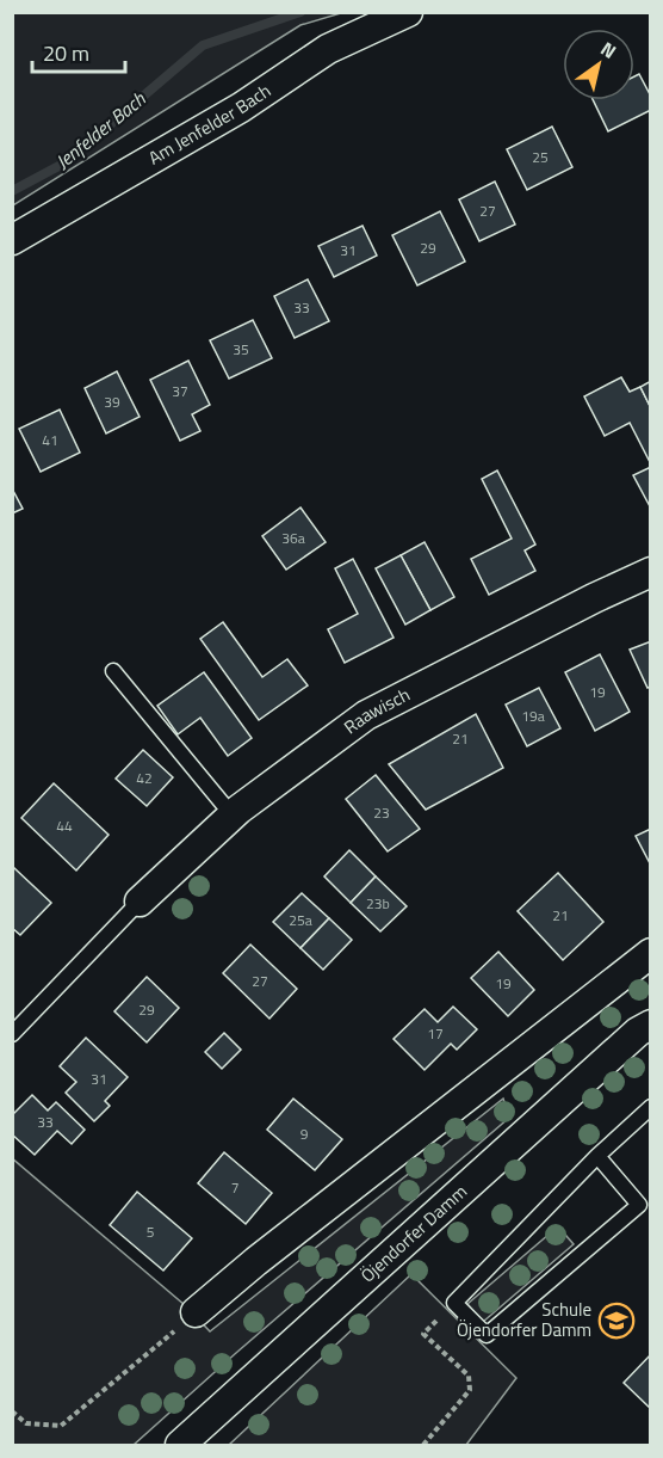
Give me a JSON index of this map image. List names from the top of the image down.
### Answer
{
  "streets": {
    "street": ["Am Jenfelder Bach", "Raawisch", "Öjendorfer Damm"]
  },
  "water": ["Jenfelder Bach"],
  "places": {
    "school or university": ["Schule Öjendorfer Damm"]
  },
  "house_numbers": [
    "25",
    "27",
    "29",
    "31",
    "33",
    "35",
    "37",
    "39",
    "41",
    "36a",
    "19",
    "19a",
    "21",
    "42",
    "23",
    "44",
    "23b",
    "21",
    "25a",
    "27",
    "19",
    "29",
    "17",
    "31",
    "33",
    "9",
    "7",
    "5"
  ],
  "scale_bar": "20 m",
  "north": "top right"
}
